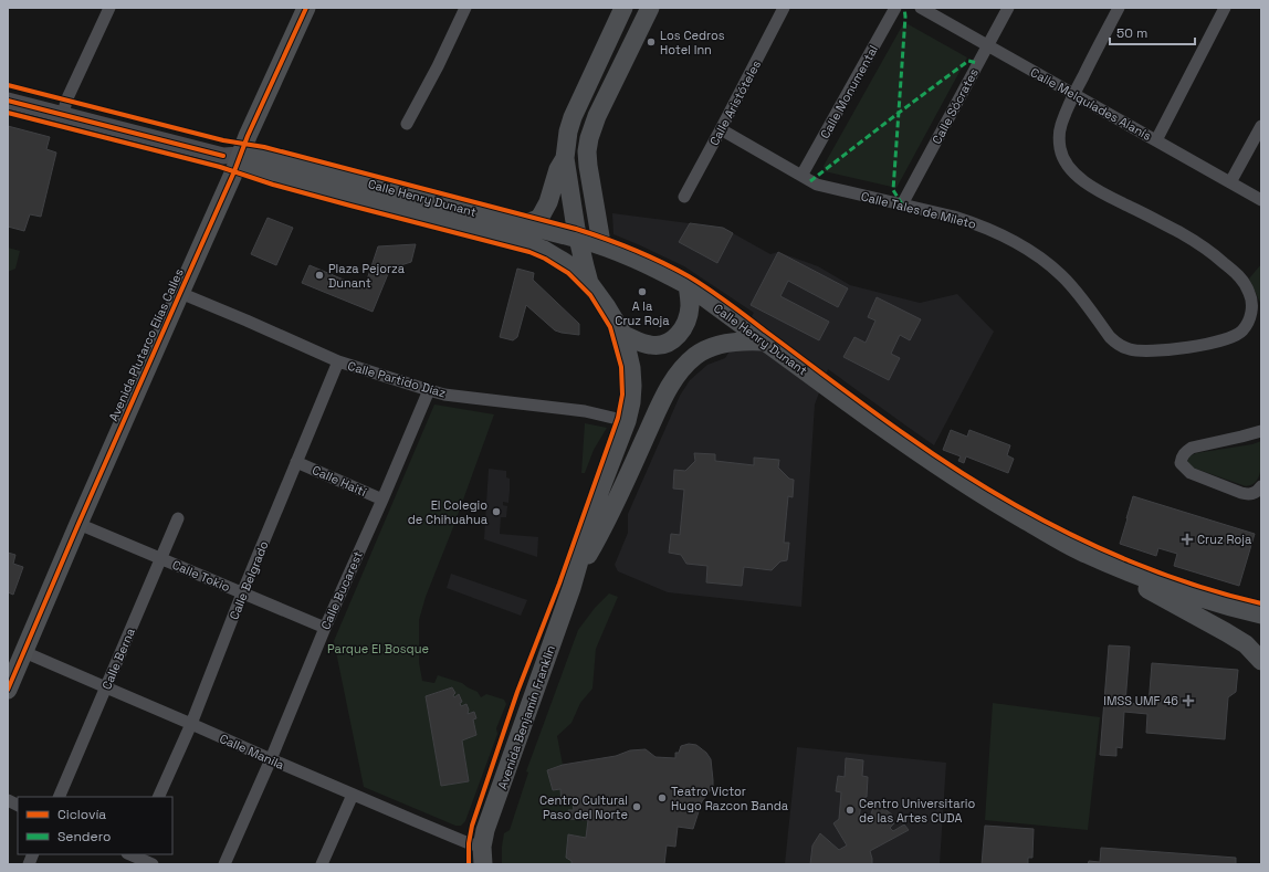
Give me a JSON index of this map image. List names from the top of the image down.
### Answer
{
  "streets": {
    "main road": ["Calle Henry Dunant", "Avenida Plutarco Elías Calles", "Avenida Benjamín Franklin"],
    "street": [
      "Calle Monumental",
      "Calle Aristóteles",
      "Calle Melquíades Alanís",
      "Calle Sócrates",
      "Calle Tales de Mileto",
      "Calle Partido Díaz",
      "Calle Haití",
      "Calle Tokio",
      "Calle Belgrado",
      "Calle Bucarest",
      "Calle Berna",
      "Calle Manila"
    ]
  },
  "crossings": [
    ["Calle Monumental", "Calle Tales de Mileto"],
    ["Calle Aristóteles", "Calle Tales de Mileto"],
    ["Calle Melquíades Alanís", "Calle Sócrates"],
    ["Calle Melquíades Alanís", "Calle Tales de Mileto"],
    ["Calle Sócrates", "Calle Tales de Mileto"],
    ["Calle Henry Dunant", "Avenida Plutarco Elías Calles"],
    ["Avenida Plutarco Elías Calles", "Calle Partido Díaz"],
    ["Avenida Plutarco Elías Calles", "Calle Tokio"],
    ["Avenida Plutarco Elías Calles", "Calle Manila"],
    ["Calle Partido Díaz", "Calle Belgrado"],
    ["Calle Partido Díaz", "Calle Bucarest"],
    ["Calle Haití", "Calle Belgrado"],
    ["Calle Haití", "Calle Bucarest"],
    ["Calle Tokio", "Calle Belgrado"],
    ["Calle Tokio", "Calle Bucarest"],
    ["Calle Tokio", "Calle Berna"],
    ["Calle Belgrado", "Calle Manila"],
    ["Calle Bucarest", "Calle Manila"],
    ["Calle Berna", "Calle Manila"],
    ["Avenida Benjamín Franklin", "Calle Manila"]
  ],
  "parks": ["Parque El Bosque"],
  "places": {
    "other": [
      "Los Cedros Hotel Inn",
      "Plaza Pejorza Dunant",
      "A la Cruz Roja",
      "El Colegio de Chihuahua",
      "Teatro Victor Hugo Razcon Banda",
      "Centro Cultural Paso del Norte",
      "Centro Universitario de las Artes CUDA"
    ],
    "health": ["Cruz Roja", "IMSS UMF 46"]
  },
  "legend": ["Ciclovía", "Sendero"],
  "scale_bar": "50 m"
}
